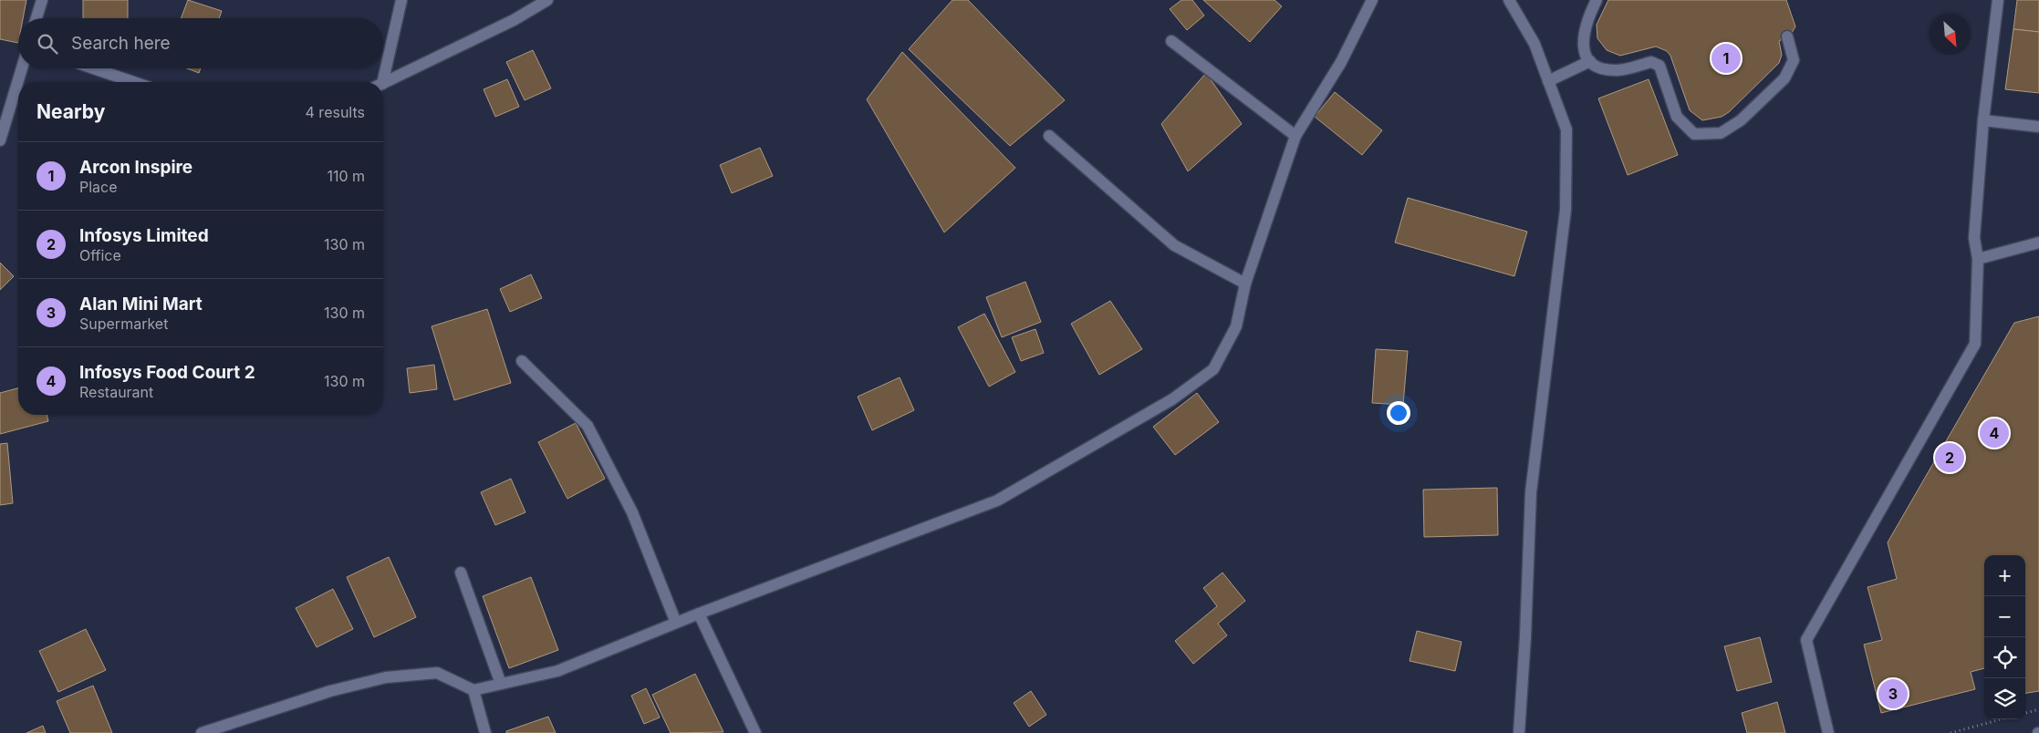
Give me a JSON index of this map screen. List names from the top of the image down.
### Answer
{
  "north": "bottom right",
  "page": {
    "search": "Search here",
    "pins": [
      "1",
      "4",
      "2",
      "3"
    ],
    "heading": ["Nearby", "4 results"],
    "list": [
      {
        "mark": "1",
        "name": "Arcon Inspire",
        "note": "Place",
        "value": "110 m"
      },
      {
        "mark": "2",
        "name": "Infosys Limited",
        "note": "Office",
        "value": "130 m"
      },
      {
        "mark": "3",
        "name": "Alan Mini Mart",
        "note": "Supermarket",
        "value": "130 m"
      },
      {
        "mark": "4",
        "name": "Infosys Food Court 2",
        "note": "Restaurant",
        "value": "130 m"
      }
    ],
    "map_buttons": ["+", "−"]
  }
}
